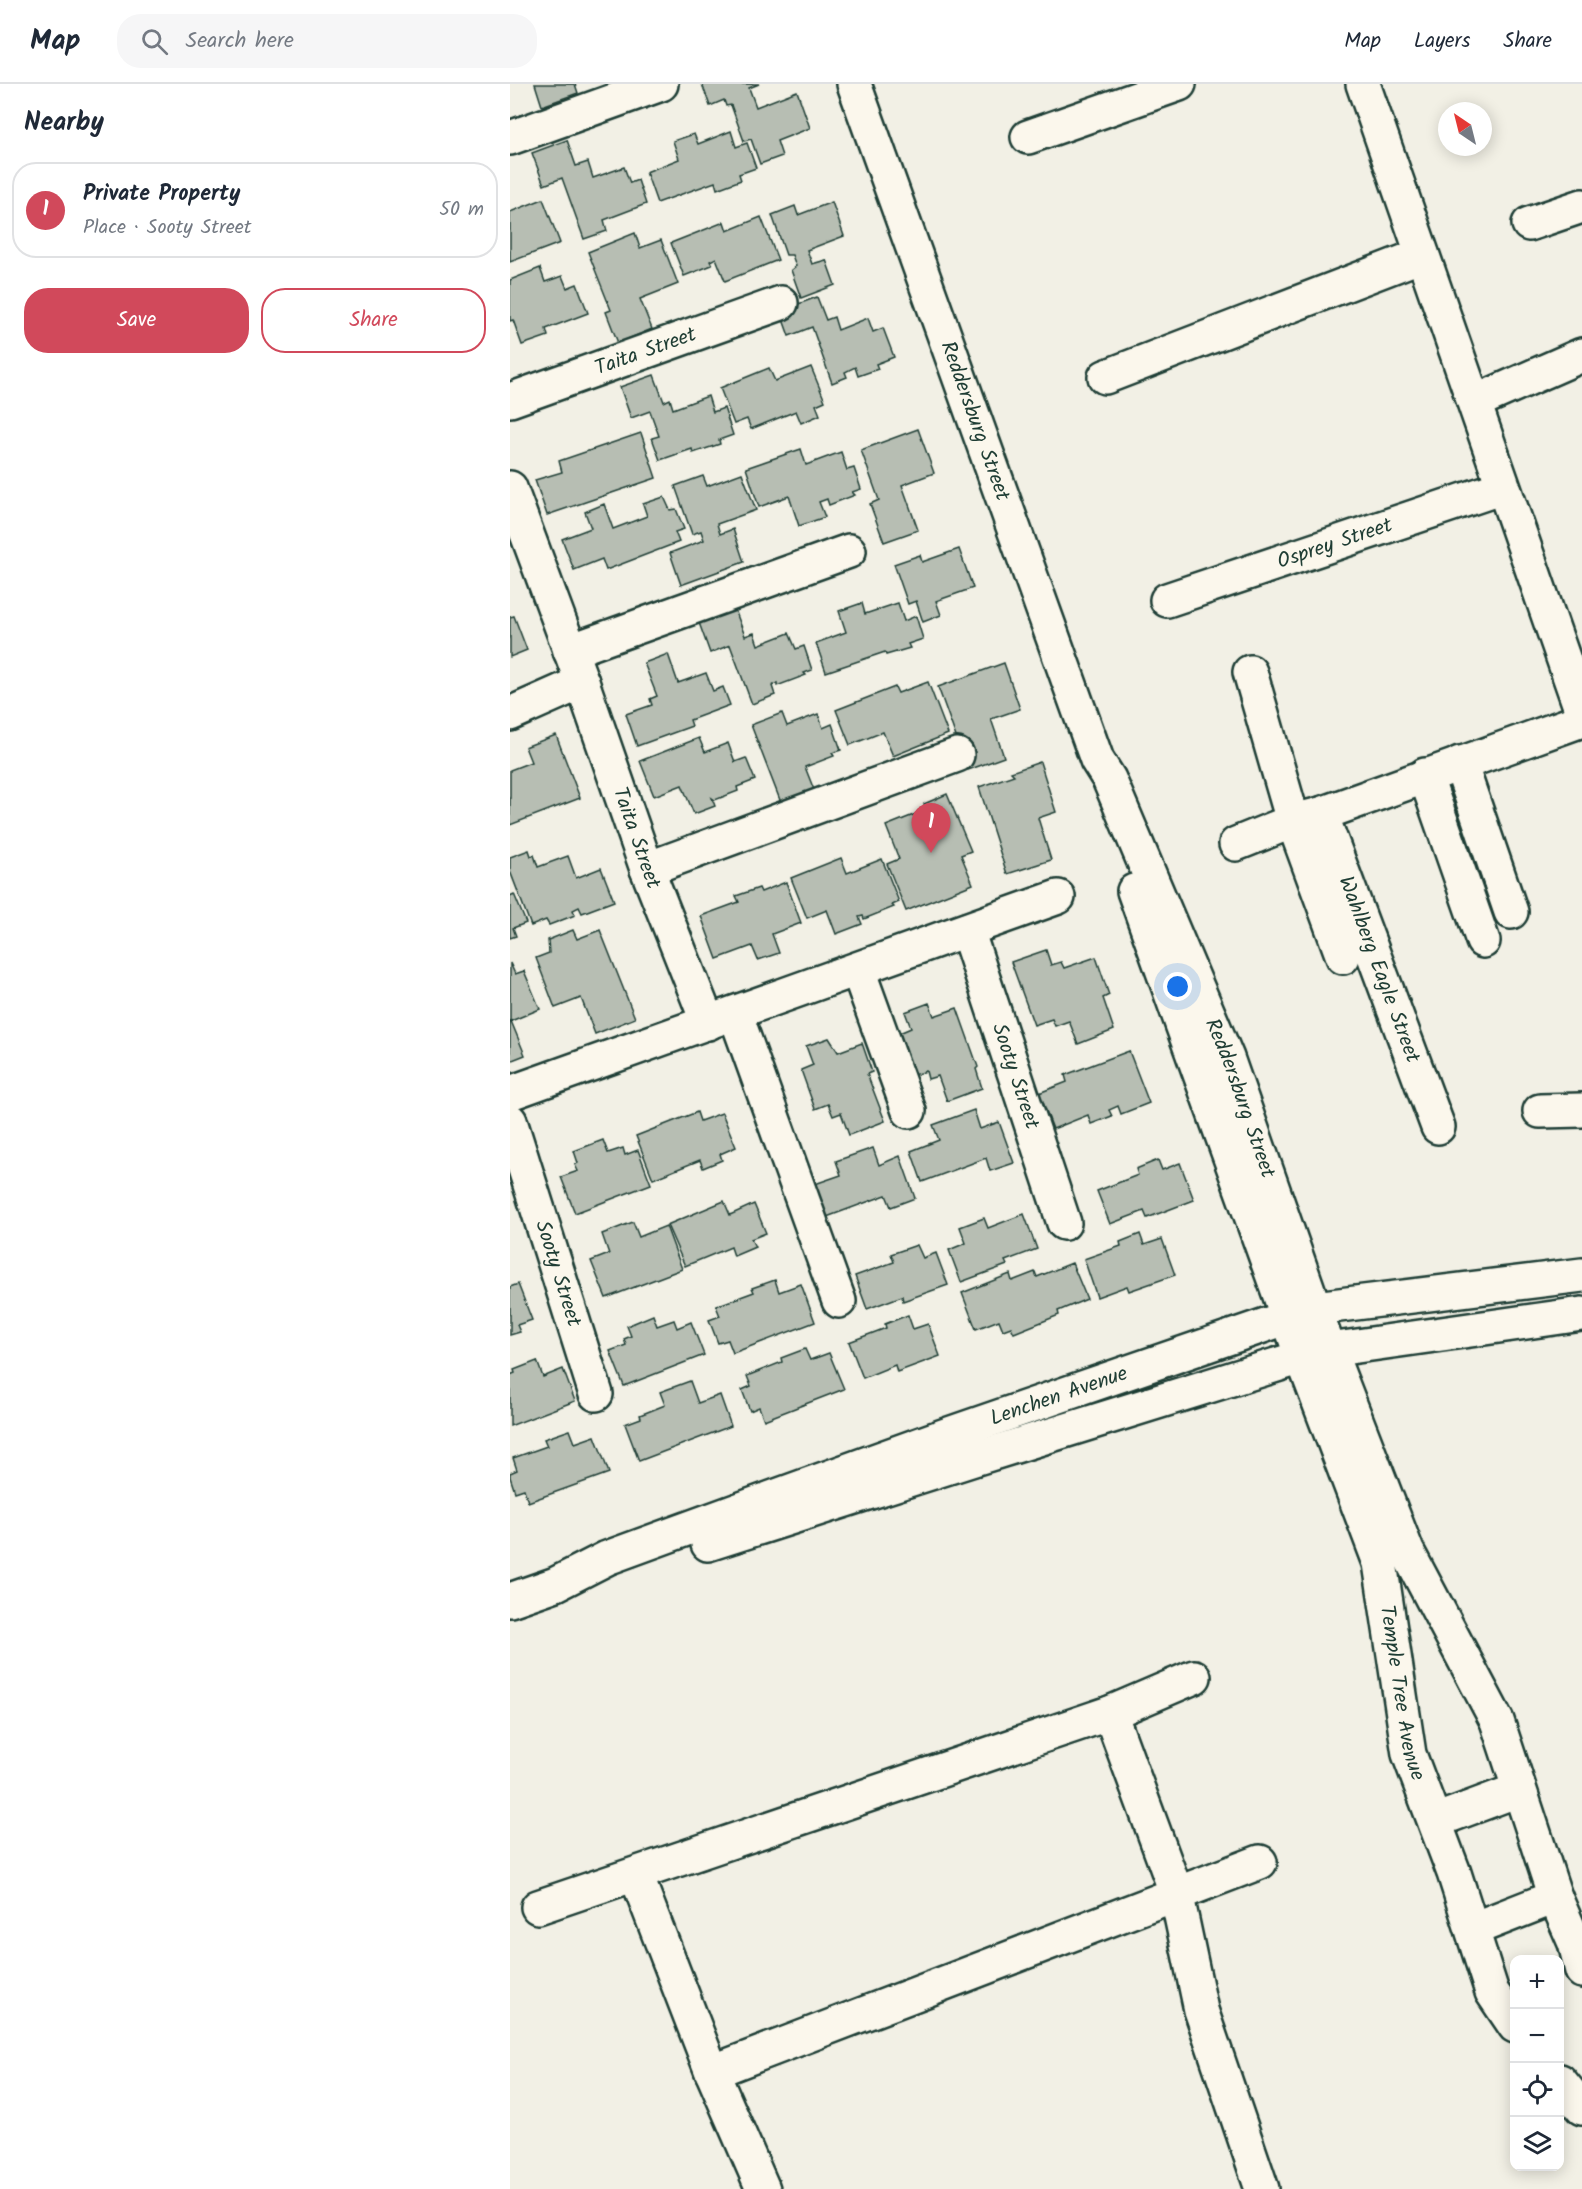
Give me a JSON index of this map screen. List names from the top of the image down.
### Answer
{
  "streets": {
    "street": [
      "Taita Street",
      "Reddersburg Street",
      "Osprey Street",
      "Wahlberg Eagle Street",
      "Sooty Street",
      "Lenchen Avenue",
      "Temple Tree Avenue"
    ]
  },
  "crossings": [
    ["Reddersburg Street", "Lenchen Avenue"],
    ["Reddersburg Street", "Temple Tree Avenue"],
    ["Lenchen Avenue", "Temple Tree Avenue"]
  ],
  "north": "top left",
  "page": {
    "header": "Map",
    "search": "Search here",
    "nav": ["Map", "Layers", "Share"],
    "heading": "Nearby",
    "list": [
      {
        "mark": "1",
        "name": "Private Property",
        "note": "Place · Sooty Street",
        "value": "50 m"
      }
    ],
    "buttons": ["Save", "Share"],
    "pins": "1",
    "map_buttons": ["+", "−"]
  }
}
